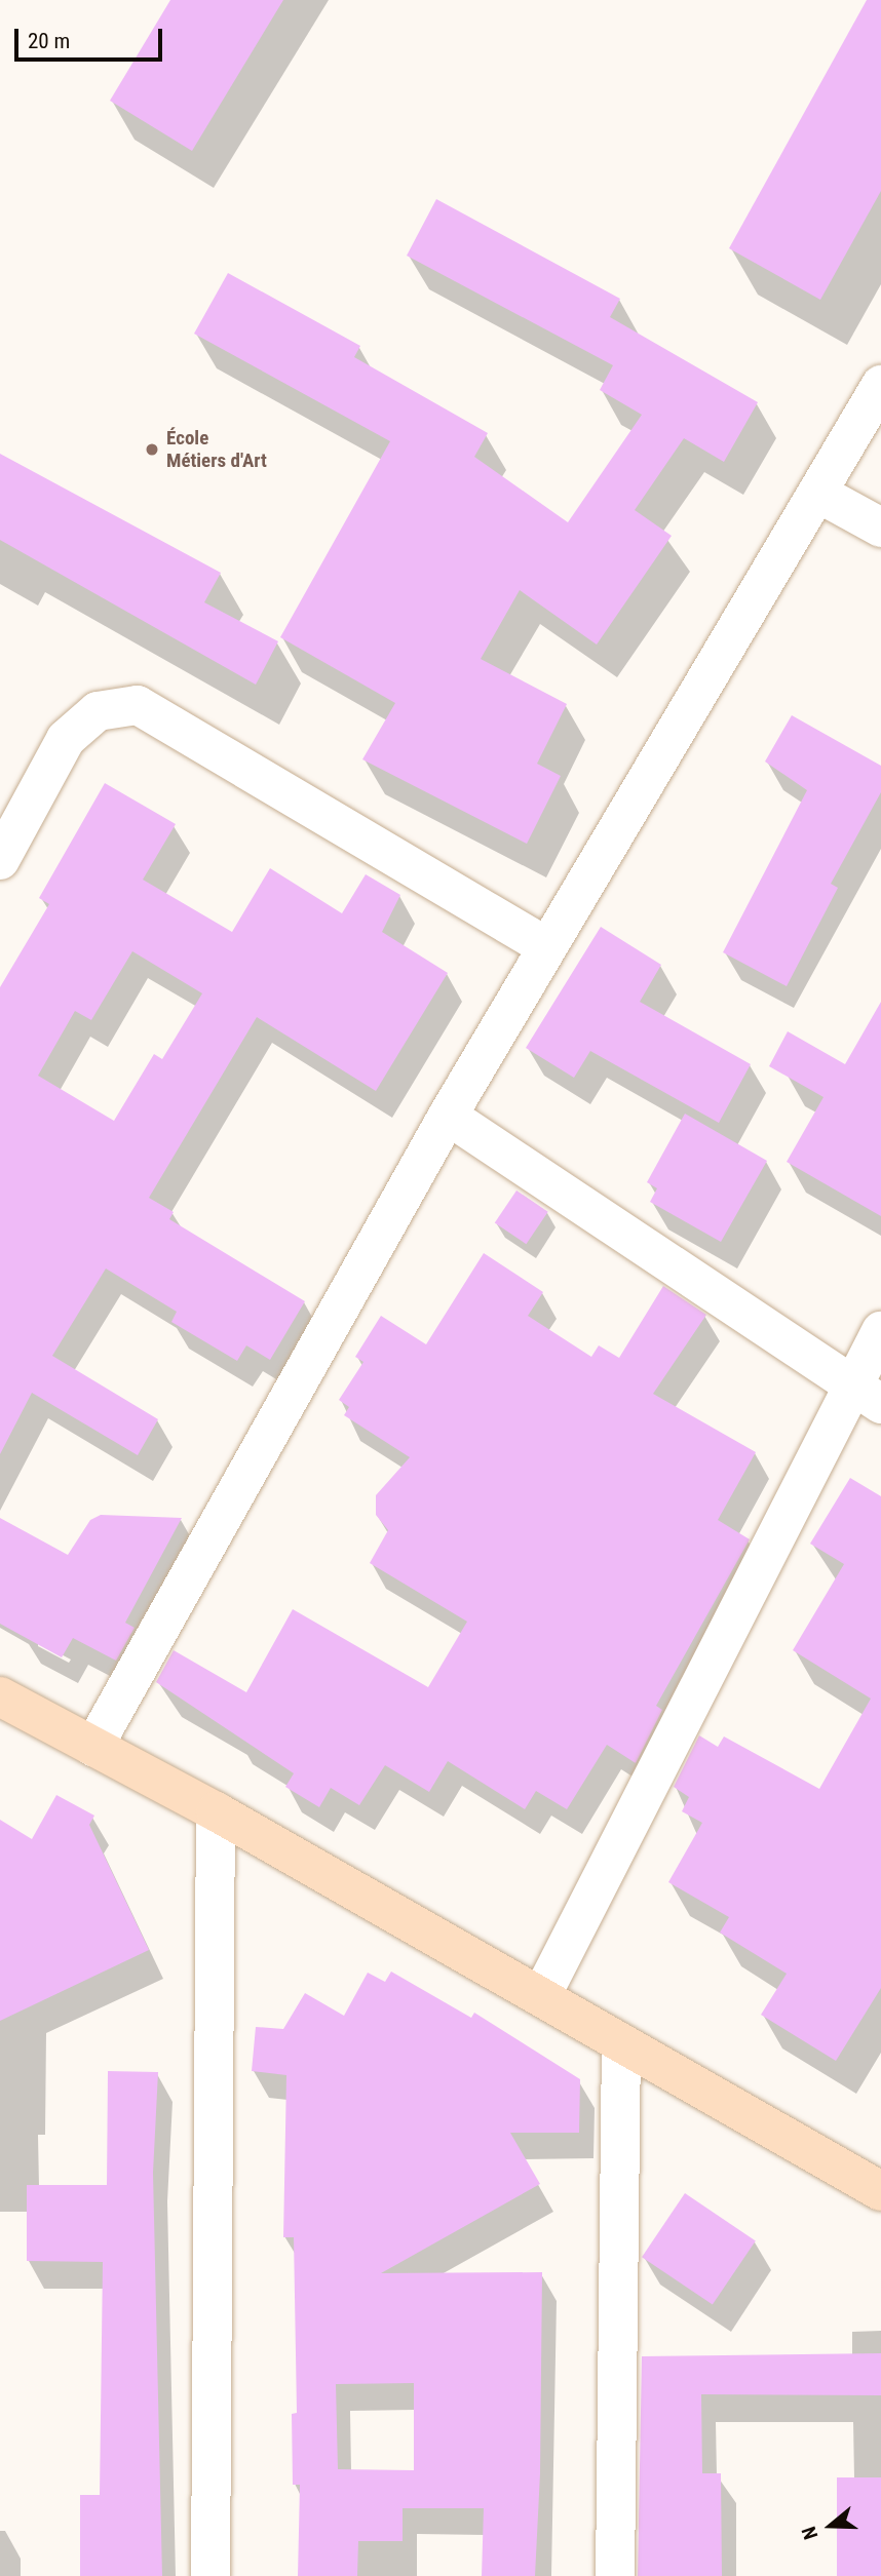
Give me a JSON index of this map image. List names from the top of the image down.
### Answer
{
  "places": ["École Métiers d'Art"],
  "scale_bar": "20 m",
  "north": "left"
}
